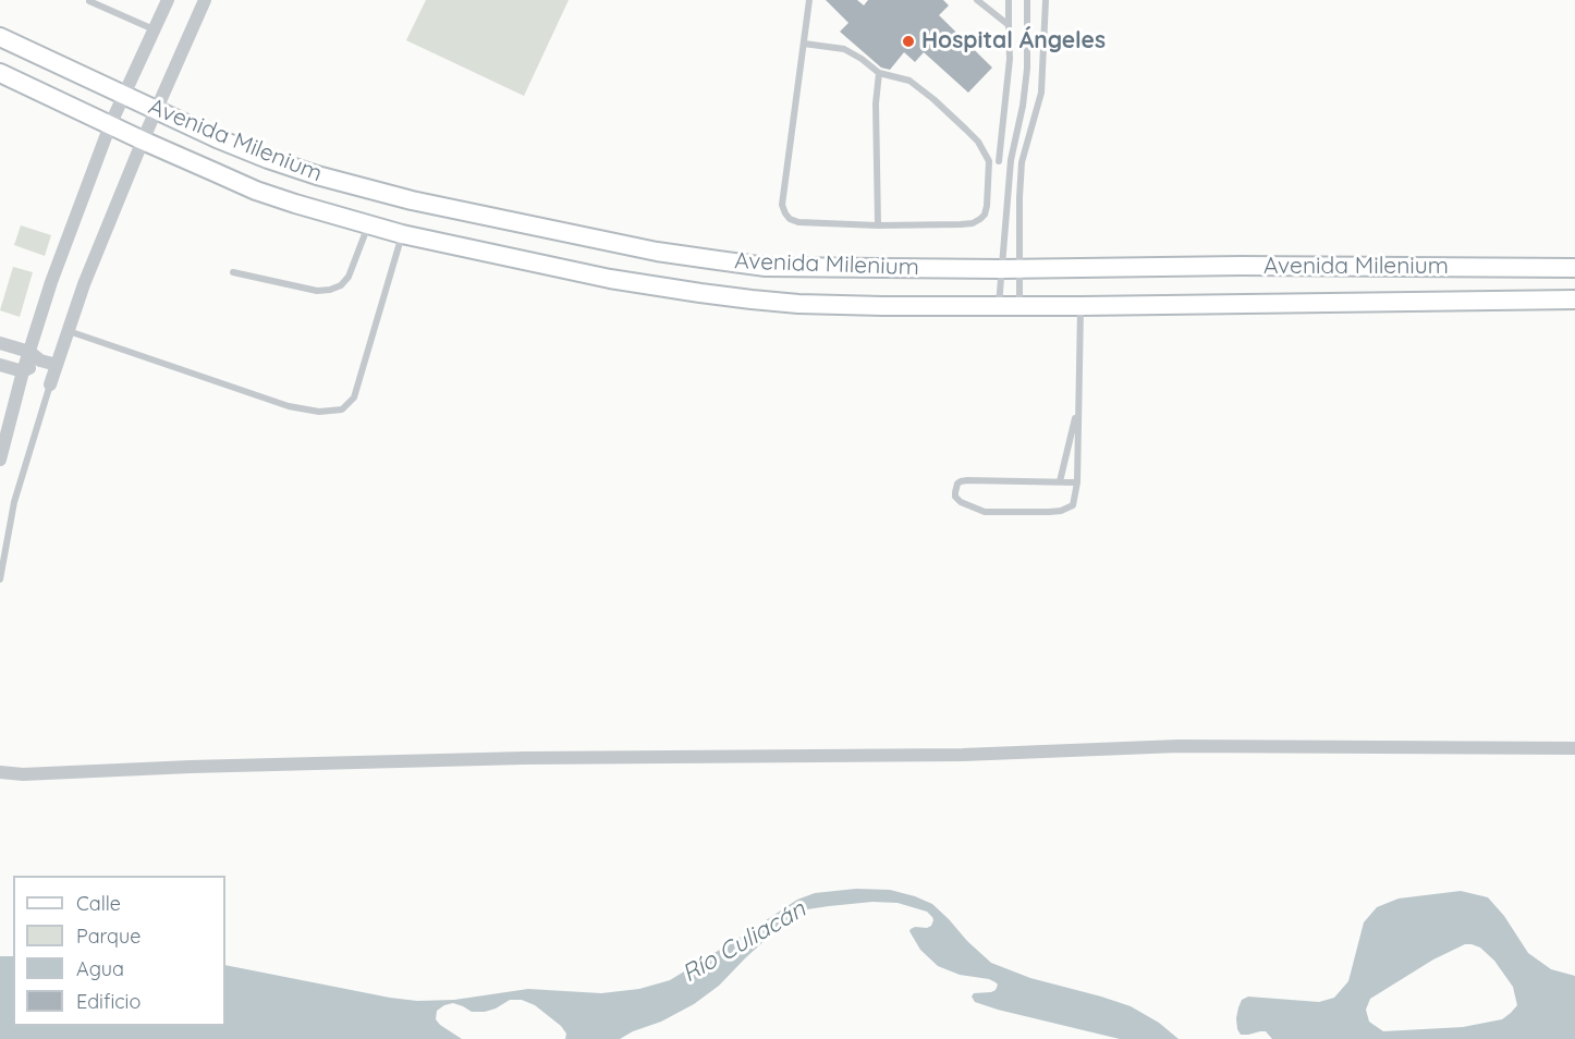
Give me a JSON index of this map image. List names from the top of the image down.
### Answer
{
  "streets": {
    "street": ["Avenida Milenium"]
  },
  "water": ["Río Culiacán"],
  "places": ["Hospital Ángeles"],
  "legend": [
    "Calle",
    "Parque",
    "Agua",
    "Edificio"
  ]
}
